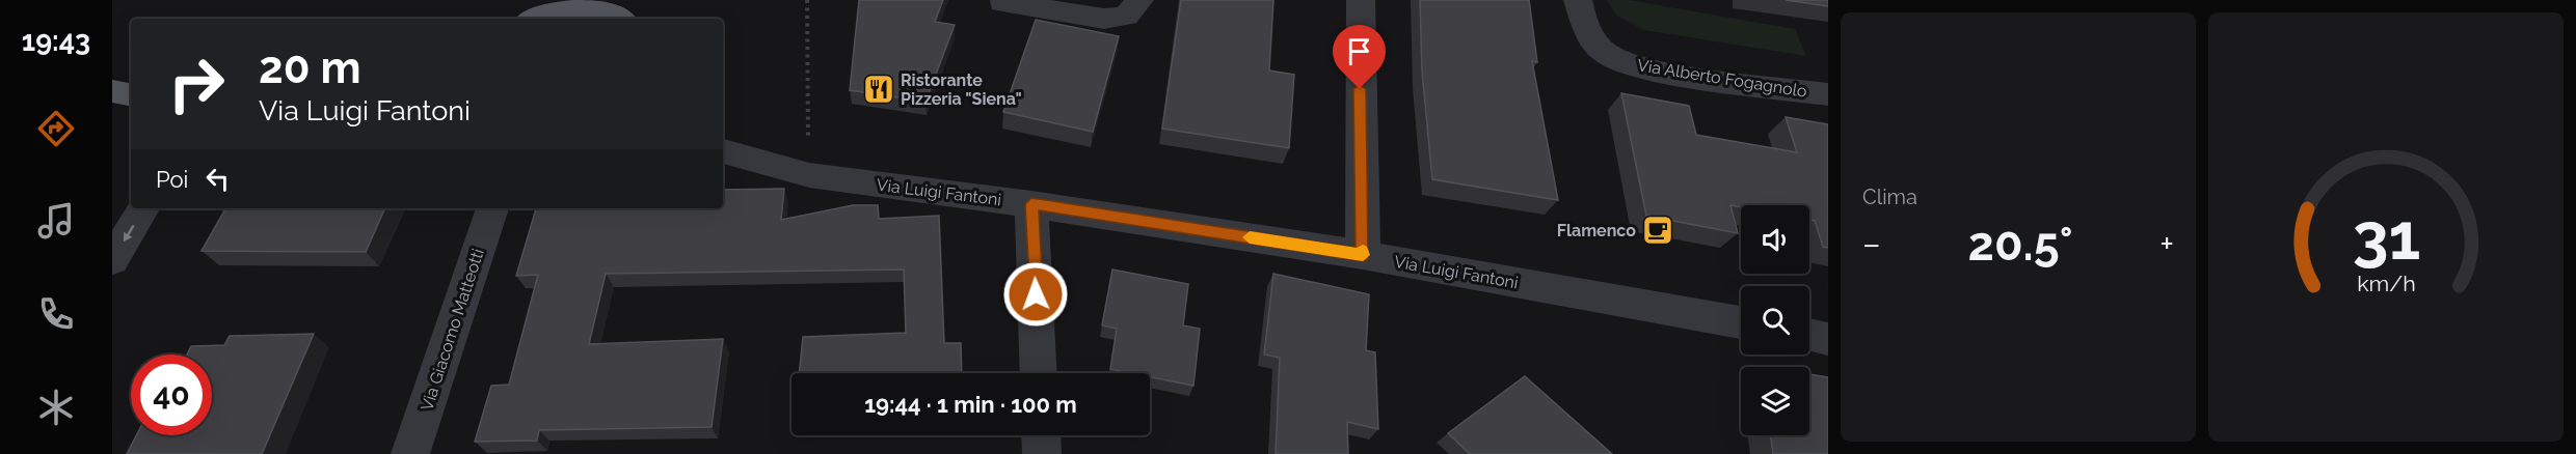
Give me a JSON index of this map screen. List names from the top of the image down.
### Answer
{
  "streets": {
    "street": ["Via Alberto Fogagnolo", "Via Luigi Fantoni", "Via Giacomo Matteotti"]
  },
  "places": {
    "restaurant": ["Ristorante Pizzeria \"Siena\""],
    "cafe": ["Flamenco"]
  },
  "page": {
    "tabs": "19:43",
    "tile": "Clima",
    "turn": ["20 m", "Via Luigi Fantoni"],
    "then": "Poi",
    "heat": ["−", "20.5°", "+"],
    "limit": "40",
    "trip": "19:44 · 1 min · 100 m",
    "gauge": ["31", "km/h"]
  }
}
